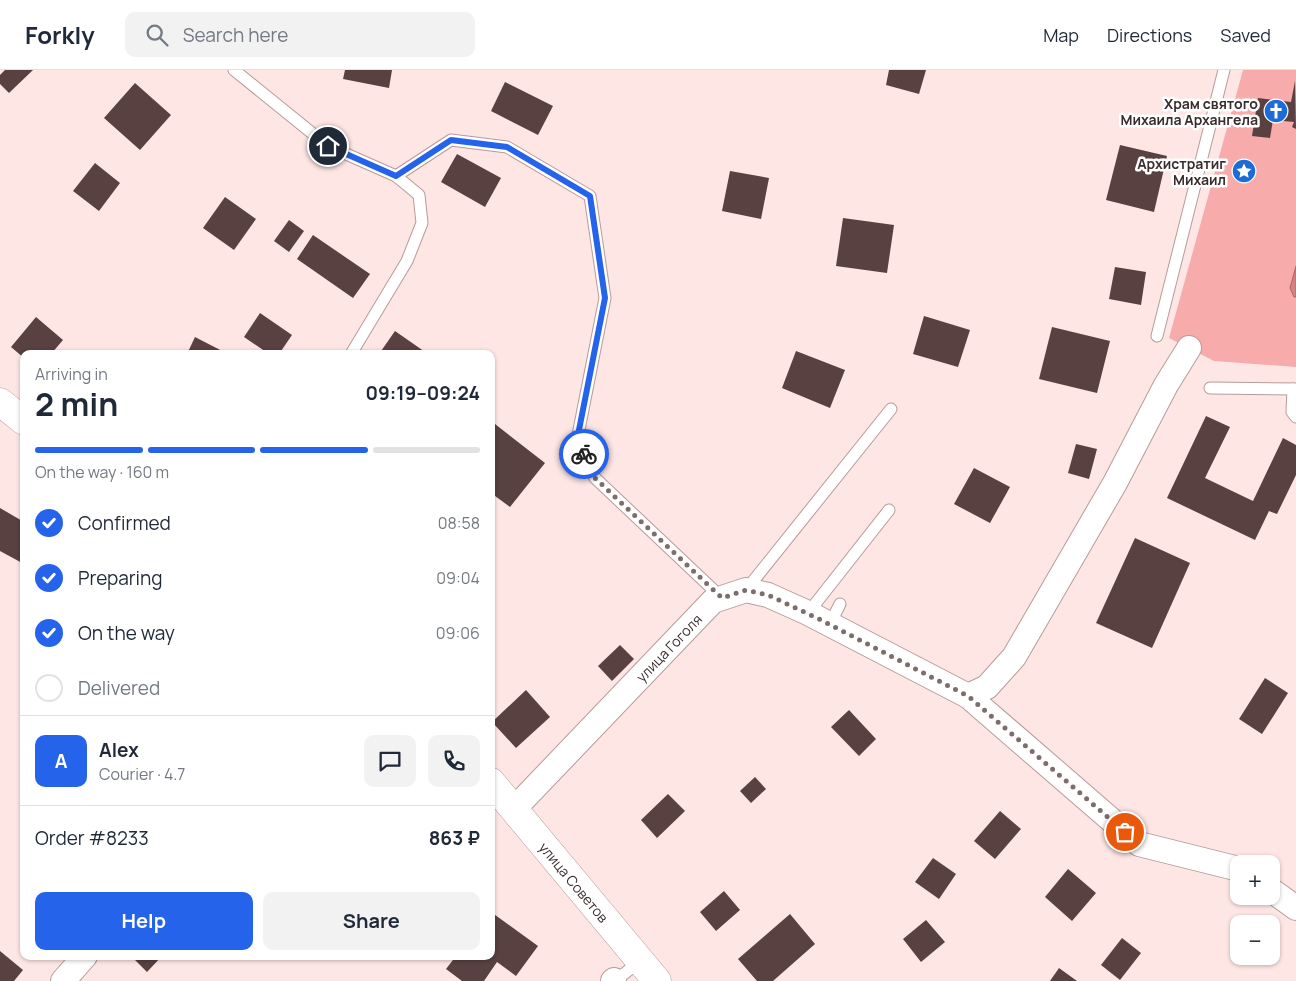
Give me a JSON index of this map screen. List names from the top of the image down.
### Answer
{
  "streets": {
    "main road": ["улица Советов"],
    "street": ["улица Гоголя"]
  },
  "crossings": [
    ["улица Гоголя", "улица Советов"]
  ],
  "places": {
    "church": ["Храм святого Михаила Архангела"],
    "place": ["Архистратиг Михаил"]
  },
  "page": {
    "header": "Forkly",
    "search": "Search here",
    "nav": ["Map", "Directions", "Saved"],
    "heading": ["2 min", "Arriving in", "09:19–09:24"],
    "panel": [
      "Alex",
      "Courier · 4.7",
      "Order #8233",
      "863 ₽"
    ],
    "bar": "On the way · 160 m",
    "list": [
      ["Confirmed", "08:58"],
      ["Preparing", "09:04"],
      ["On the way", "09:06"],
      "Delivered"
    ],
    "round": "A",
    "map_buttons": ["+", "−"],
    "buttons": ["Help", "Share"]
  }
}
